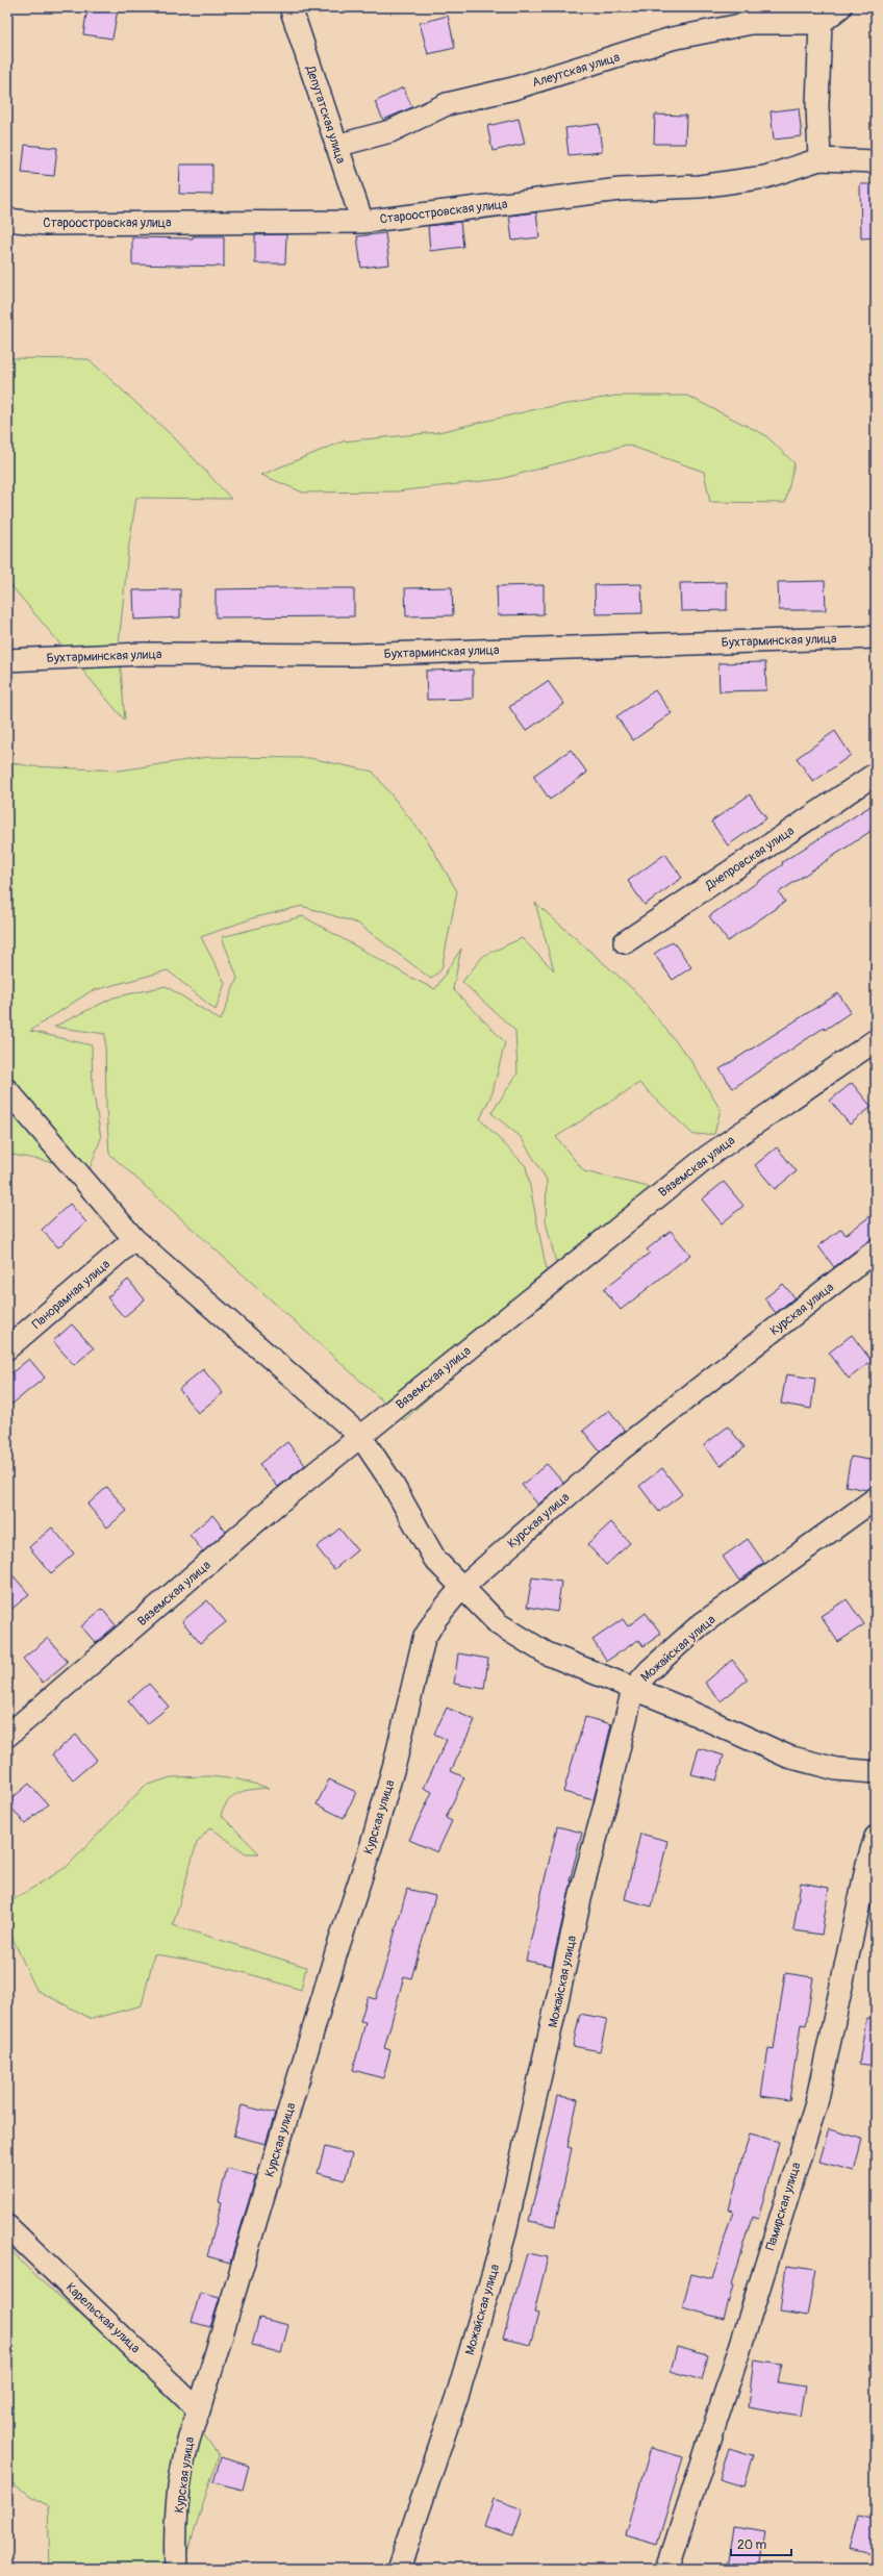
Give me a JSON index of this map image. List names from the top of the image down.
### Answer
{
  "streets": {
    "street": [
      "Алеутская улица",
      "Депутатская улица",
      "Староостровская улица",
      "Бухтарминская улица",
      "Днепровская улица",
      "Вяземская улица",
      "Панорамная улица",
      "Курская улица",
      "Можайская улица",
      "Памирская улица",
      "Карельская улица"
    ]
  },
  "crossings": [
    ["Алеутская улица", "Депутатская улица"],
    ["Депутатская улица", "Староостровская улица"],
    ["Курская улица", "Карельская улица"]
  ],
  "scale_bar": "20 m"
}
